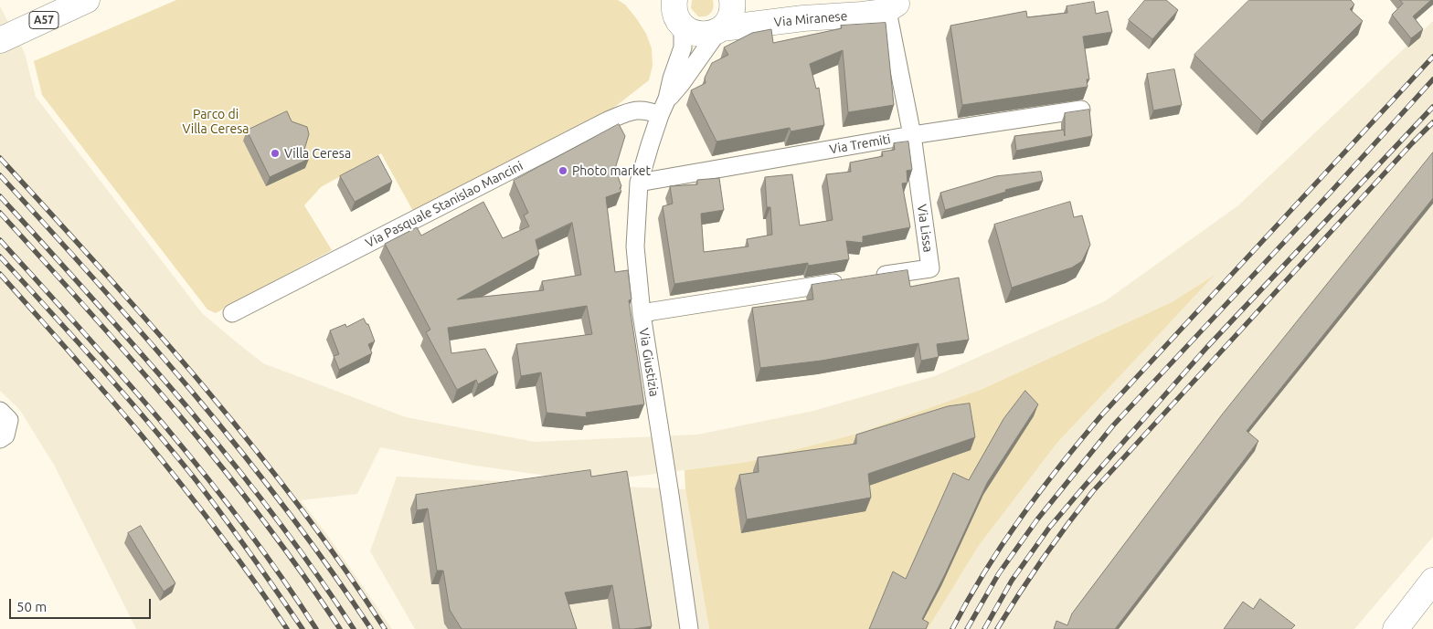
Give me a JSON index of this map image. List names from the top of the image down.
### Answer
{
  "streets": {
    "main road": ["Via Miranese", "A57"],
    "street": [
      "Via Tremiti",
      "Via Pasquale Stanislao Mancini",
      "Via Lissa",
      "Via Giustizia"
    ]
  },
  "crossings": [
    ["Via Miranese", "Via Lissa"],
    ["Via Miranese", "Via Giustizia"],
    ["Via Tremiti", "Via Lissa"],
    ["Via Tremiti", "Via Giustizia"],
    ["Via Pasquale Stanislao Mancini", "Via Giustizia"]
  ],
  "parks": ["Parco di Villa Ceresa"],
  "places": ["Villa Ceresa", "Photo market"],
  "scale_bar": "50 m"
}
